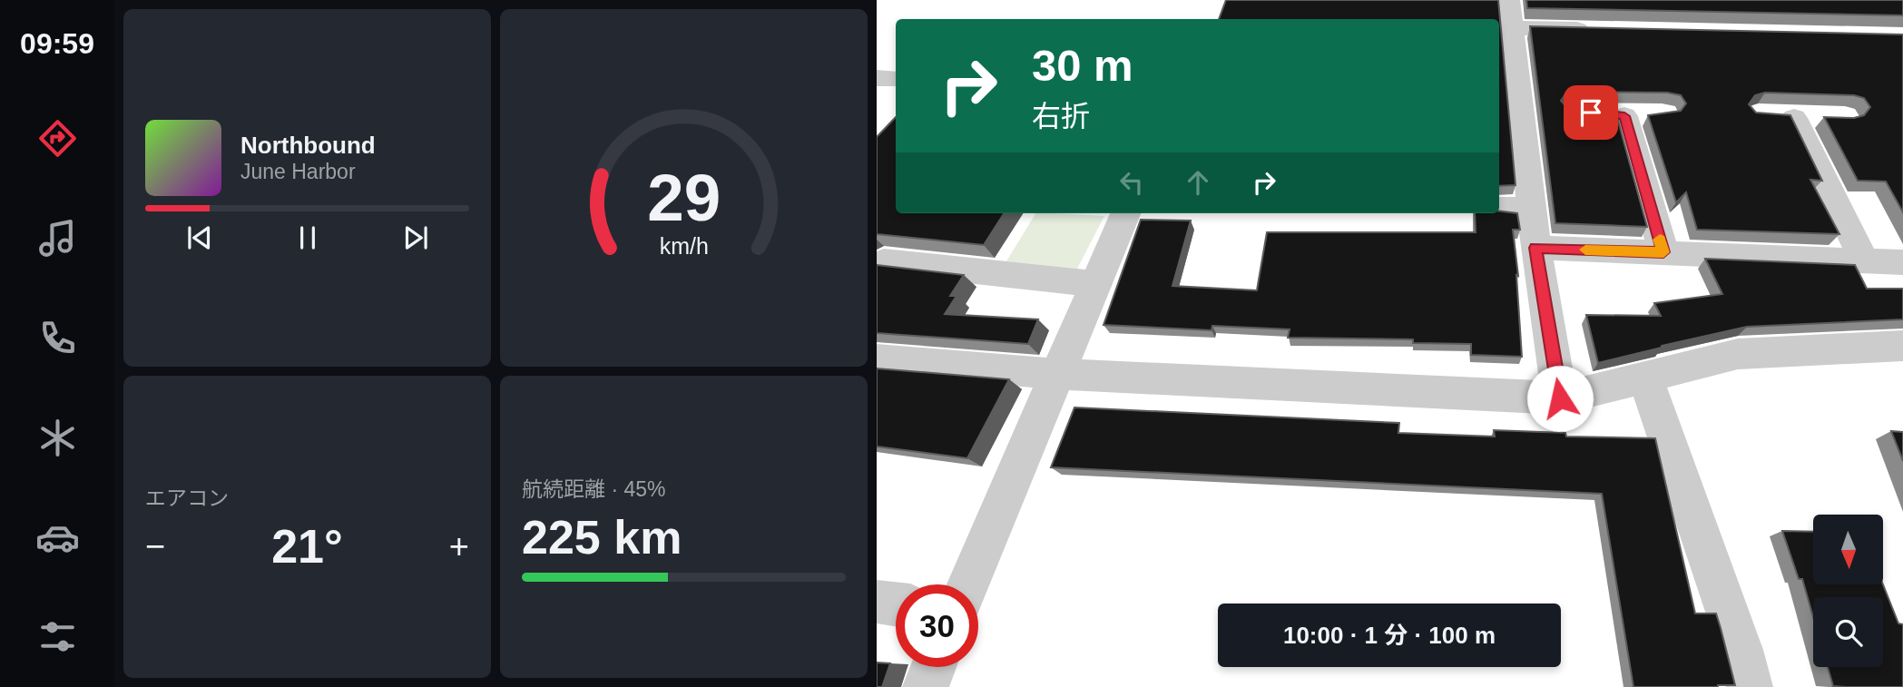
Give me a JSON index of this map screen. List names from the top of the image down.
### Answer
{
  "north": "bottom",
  "page": {
    "tabs": "09:59",
    "turn": ["30 m", "右折"],
    "song": ["Northbound", "June Harbor"],
    "tile": [
      "エアコン",
      ["航続距離 · 45%", "225 km"]
    ],
    "heat": ["−", "21°", "+"],
    "limit": "30",
    "trip": "10:00 · 1 分 · 100 m",
    "gauge": ["29", "km/h"]
  }
}
